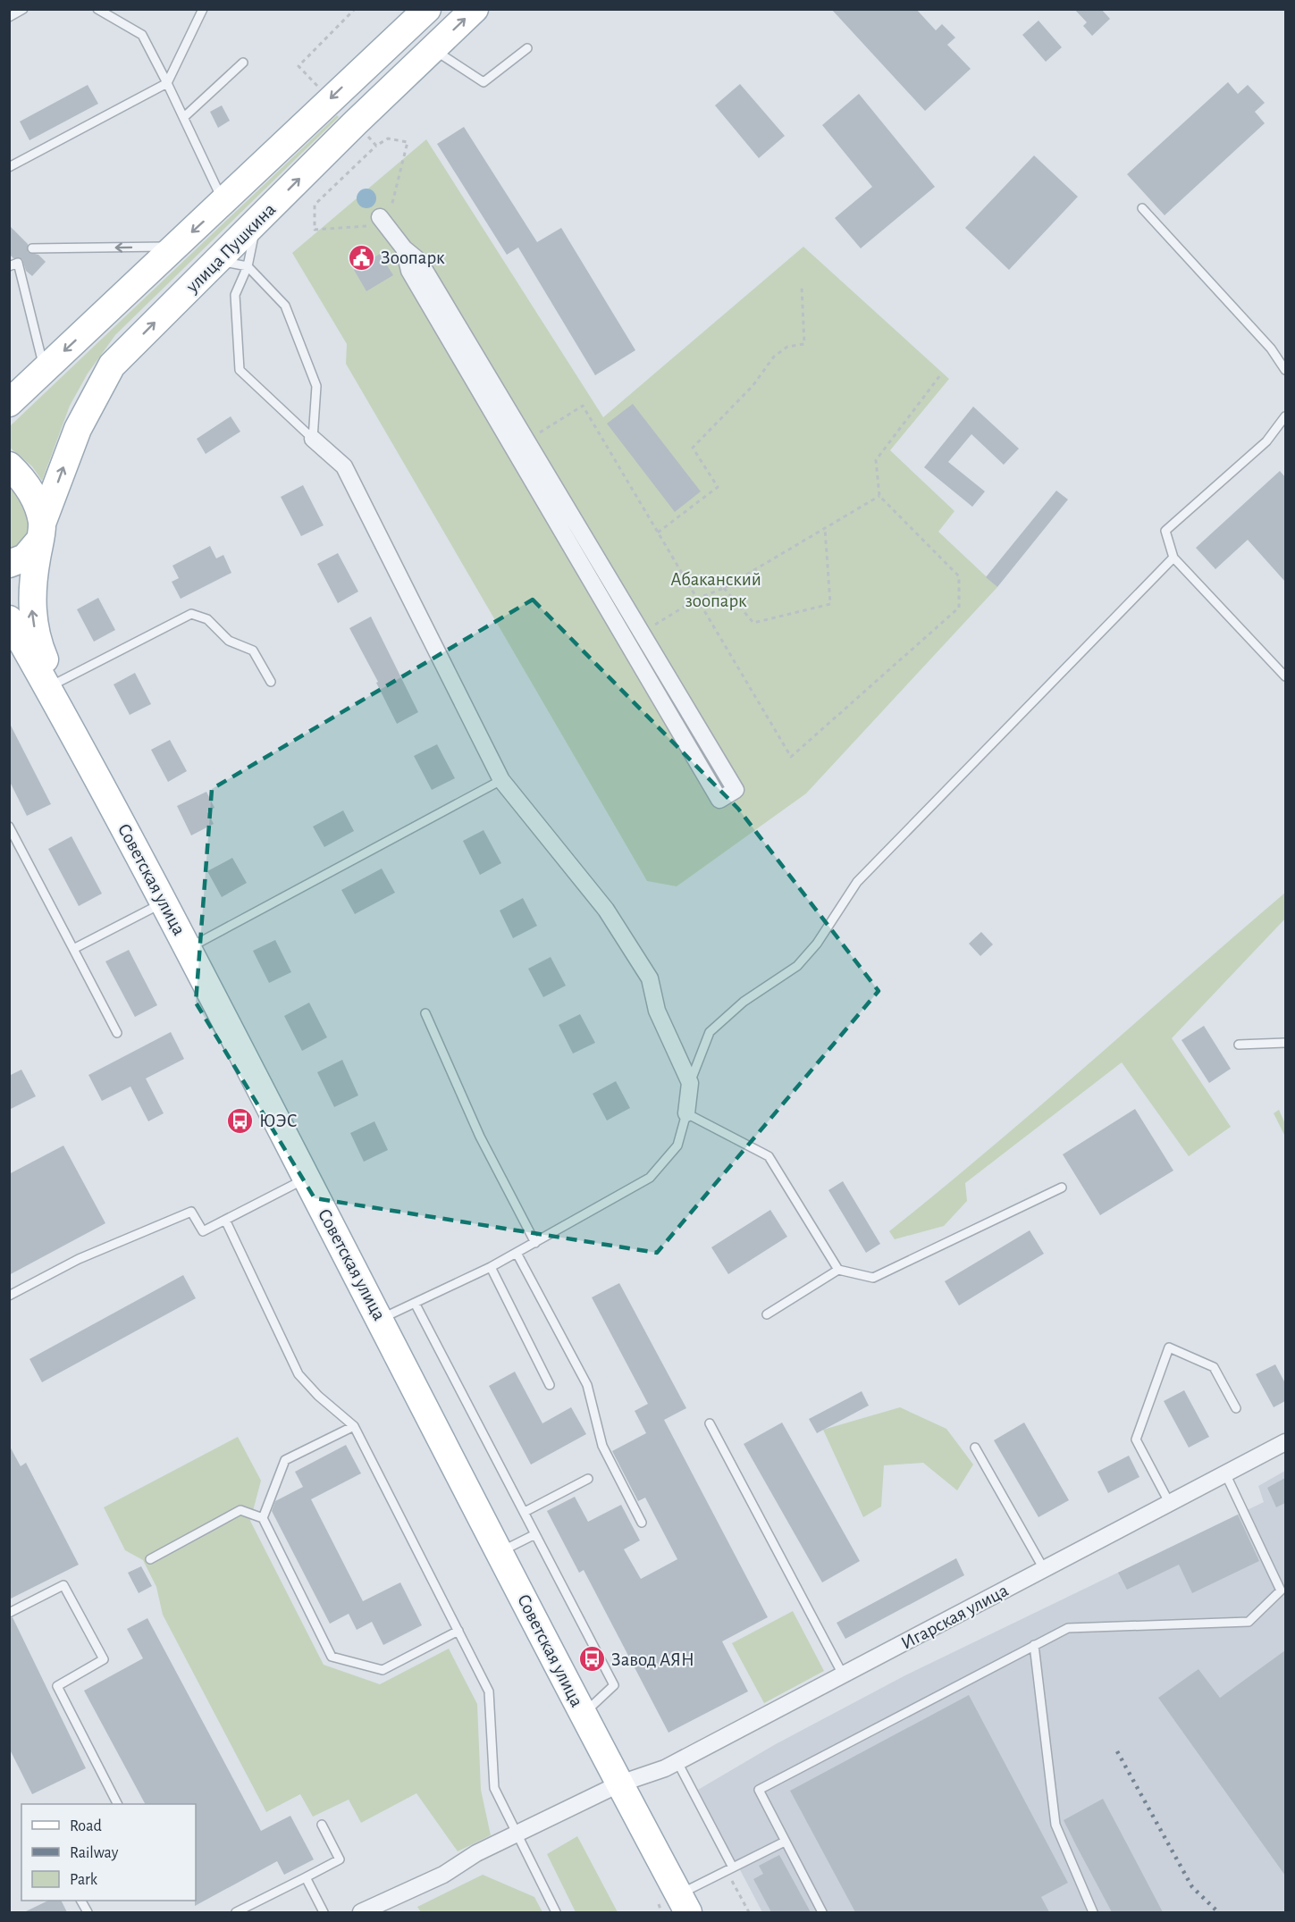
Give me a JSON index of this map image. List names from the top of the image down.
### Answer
{
  "streets": {
    "main road": ["улица Пушкина", "Советская улица"],
    "street": ["Игарская улица"]
  },
  "crossings": [
    ["улица Пушкина", "Советская улица"],
    ["Советская улица", "Игарская улица"]
  ],
  "parks": ["Абаканский зоопарк"],
  "places": {
    "public building": ["Зоопарк"],
    "bus stop": ["ЮЭС", "Завод АЯН"]
  },
  "legend": ["Road", "Railway", "Park"]
}
